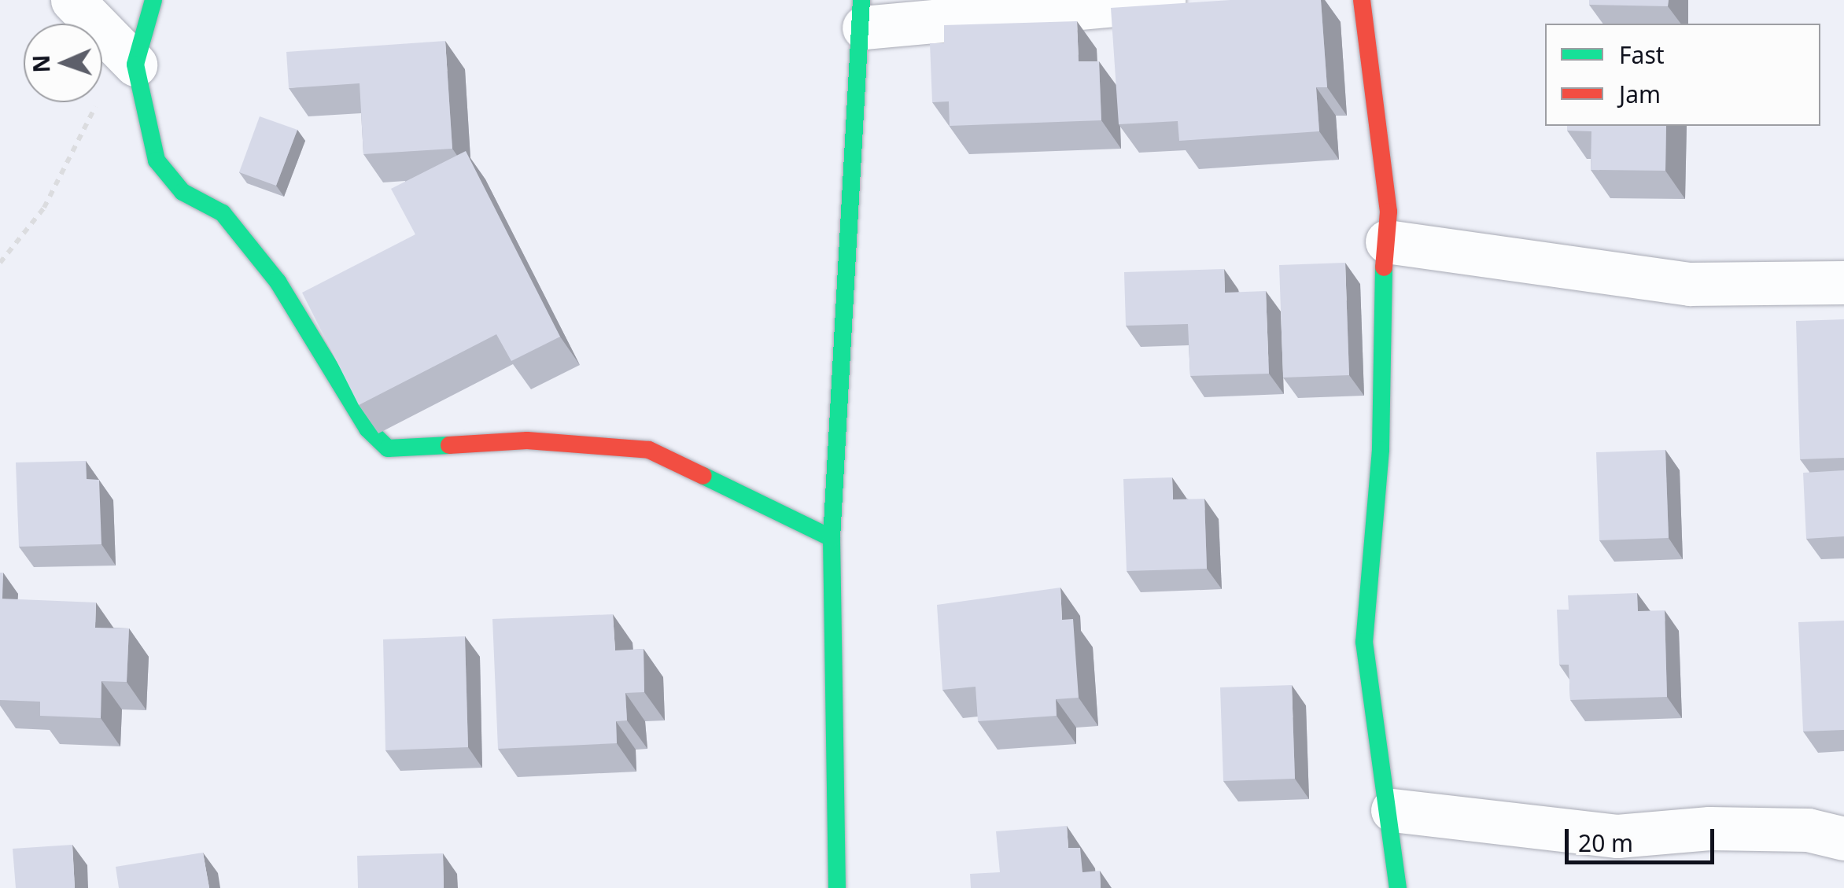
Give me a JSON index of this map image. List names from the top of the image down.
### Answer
{
  "legend": ["Fast", "Jam"],
  "scale_bar": "20 m",
  "north": "left"
}
